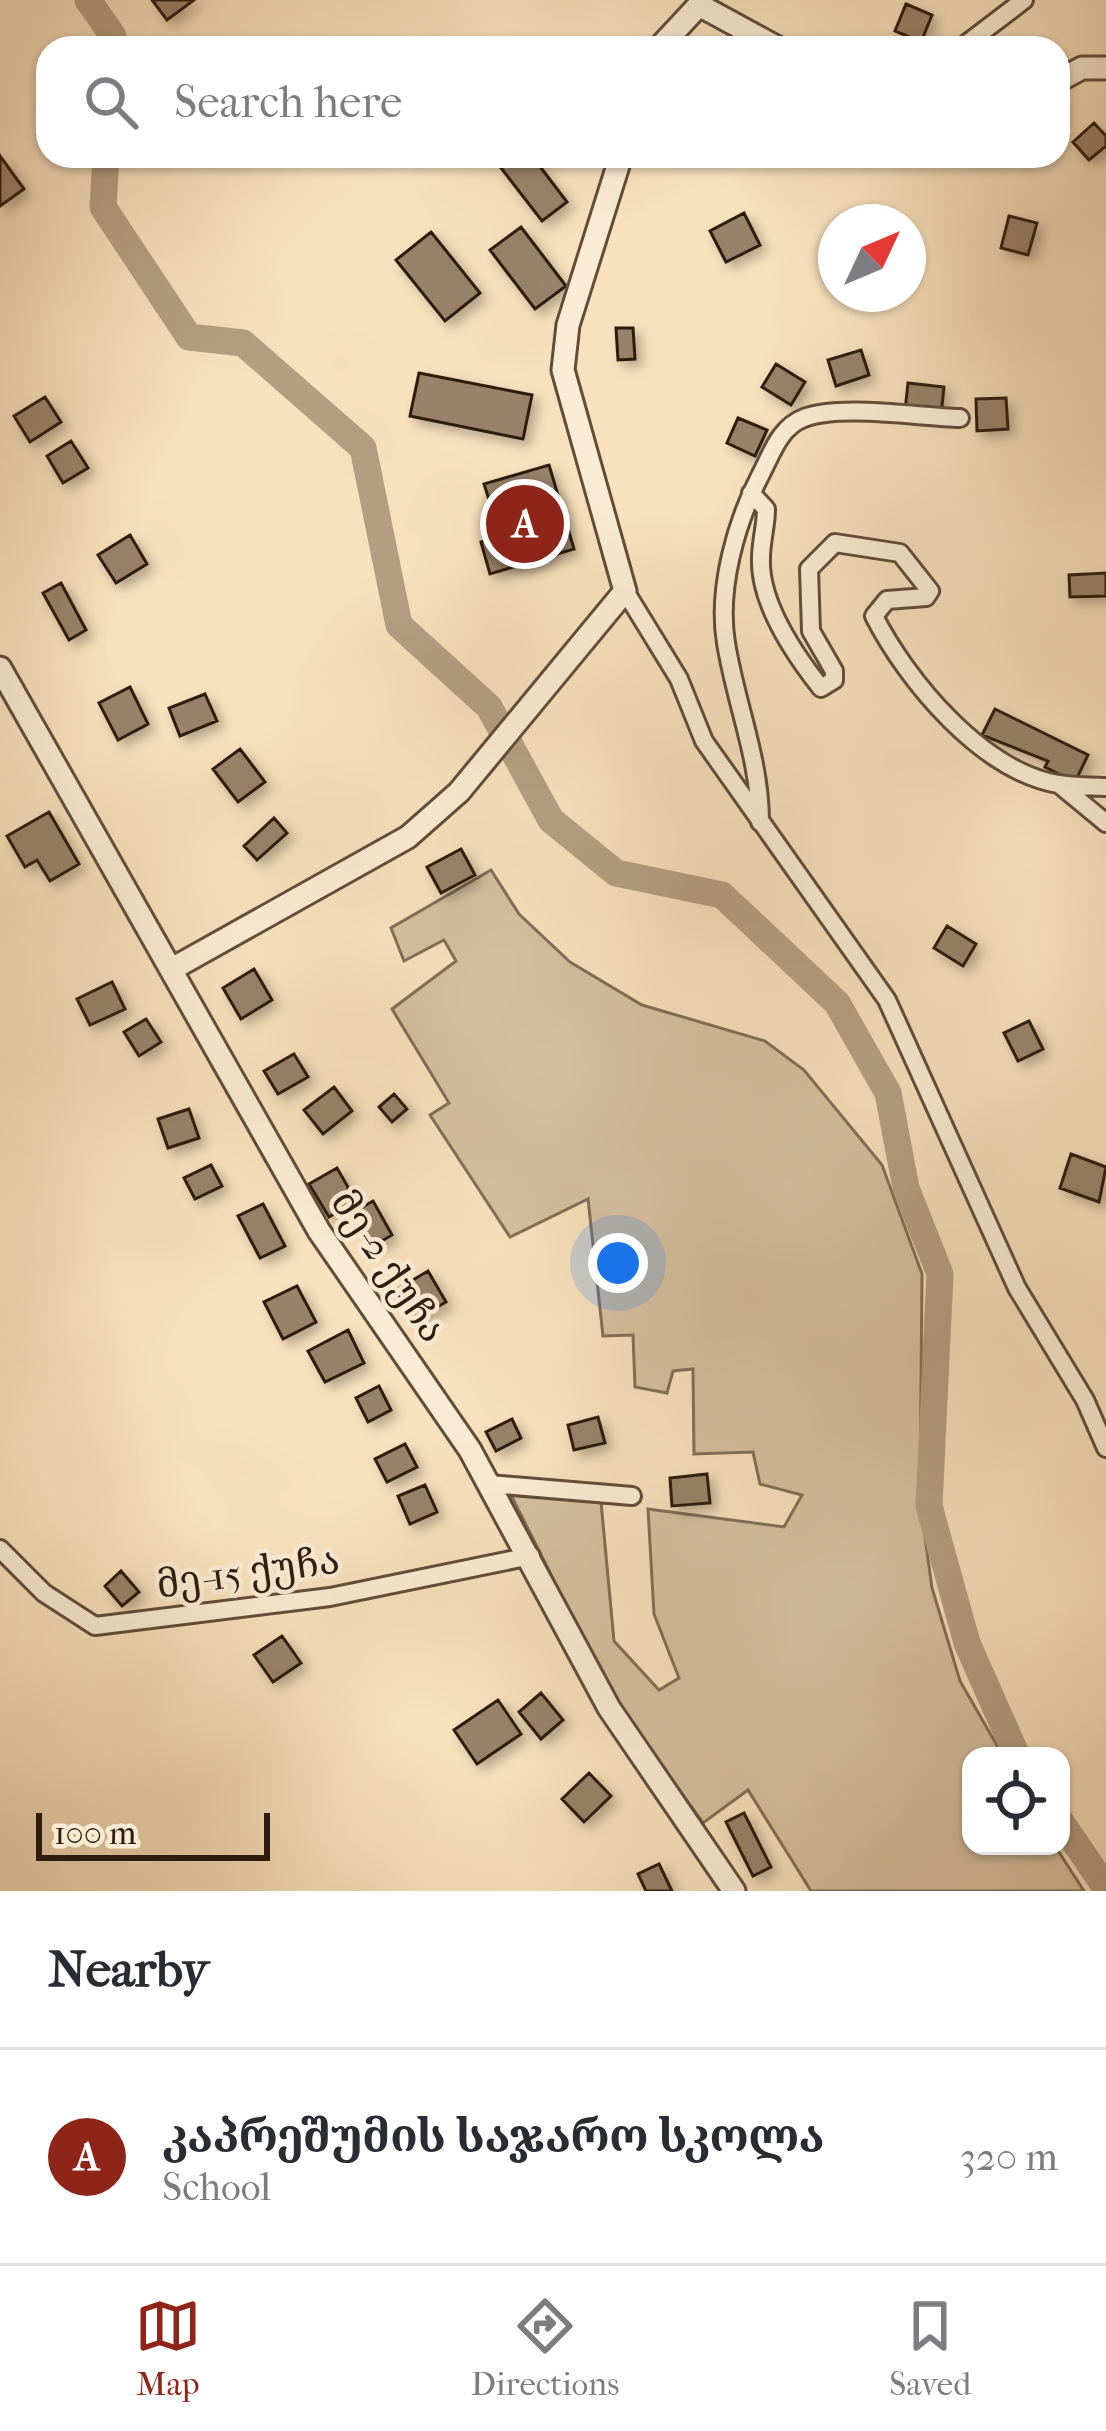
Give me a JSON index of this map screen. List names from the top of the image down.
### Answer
{
  "streets": {
    "street": ["მე-2 ქუჩა", "მე-15 ქუჩა"]
  },
  "crossings": [
    ["მე-2 ქუჩა", "მე-15 ქუჩა"]
  ],
  "scale_bar": "100 m",
  "north": "top right",
  "page": {
    "search": "Search here",
    "pins": "A",
    "scale": "100 m",
    "heading": "Nearby",
    "list": [
      {
        "mark": "A",
        "name": "კაპრეშუმის საჯარო სკოლა",
        "note": "School",
        "value": "320 m"
      }
    ],
    "nav": ["Map", "Directions", "Saved"]
  }
}
